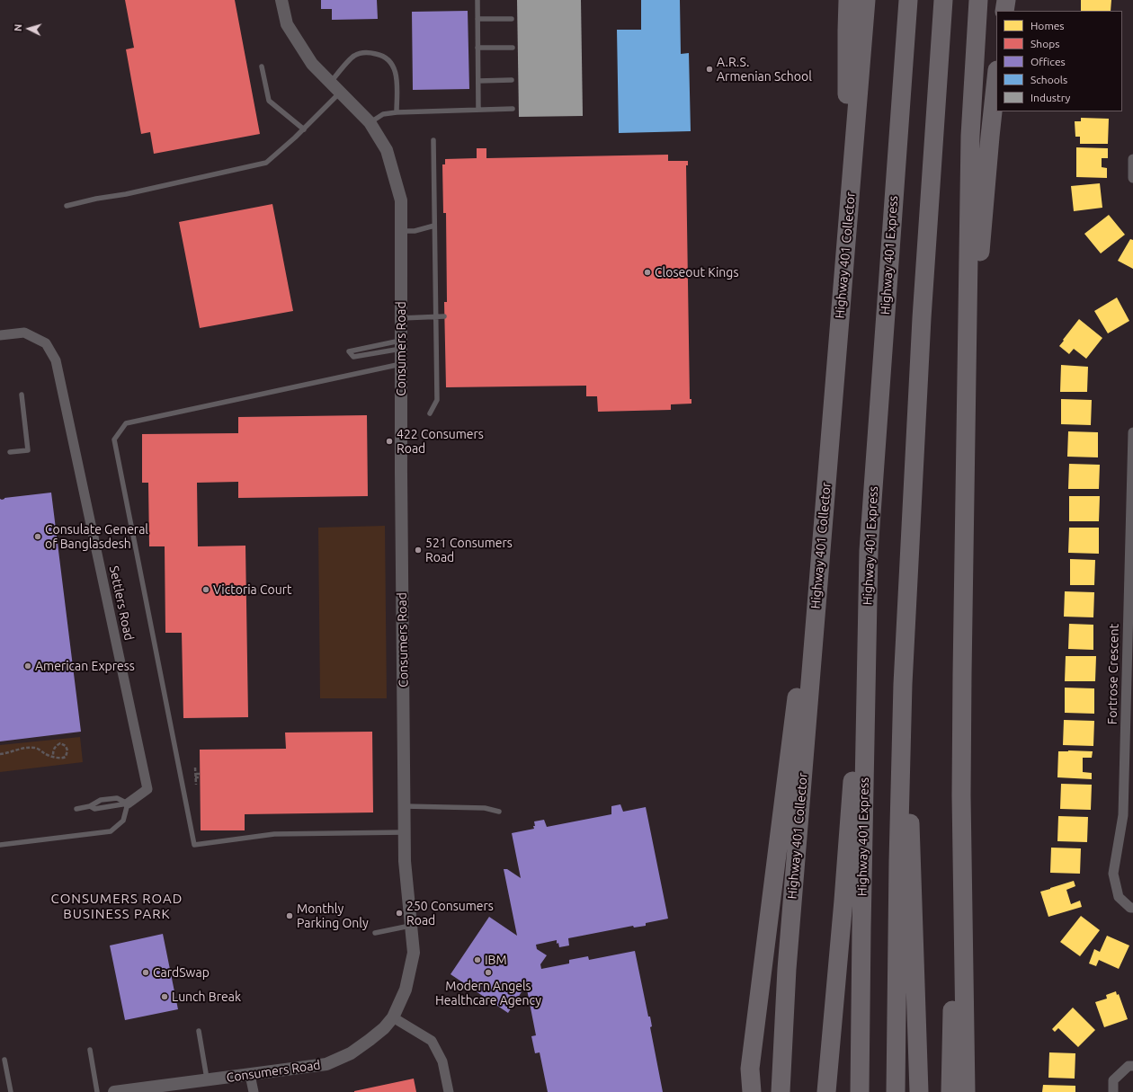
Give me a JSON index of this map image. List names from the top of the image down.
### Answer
{
  "streets": {
    "highway": ["Highway 401 Collector", "Highway 401 Express"],
    "street": ["Consumers Road", "Settlers Road", "Fortrose Crescent"]
  },
  "districts": ["CONSUMERS ROAD BUSINESS PARK"],
  "places": [
    "A.R.S. Armenian School",
    "Closeout Kings",
    "422 Consumers Road",
    "Consulate General of Banglasdesh",
    "521 Consumers Road",
    "Victoria Court",
    "American Express",
    "250 Consumers Road",
    "Monthly Parking Only",
    "IBM",
    "CardSwap",
    "Modern Angels Healthcare Agency",
    "Lunch Break"
  ],
  "legend": [
    "Homes",
    "Shops",
    "Offices",
    "Schools",
    "Industry"
  ],
  "north": "left"
}
